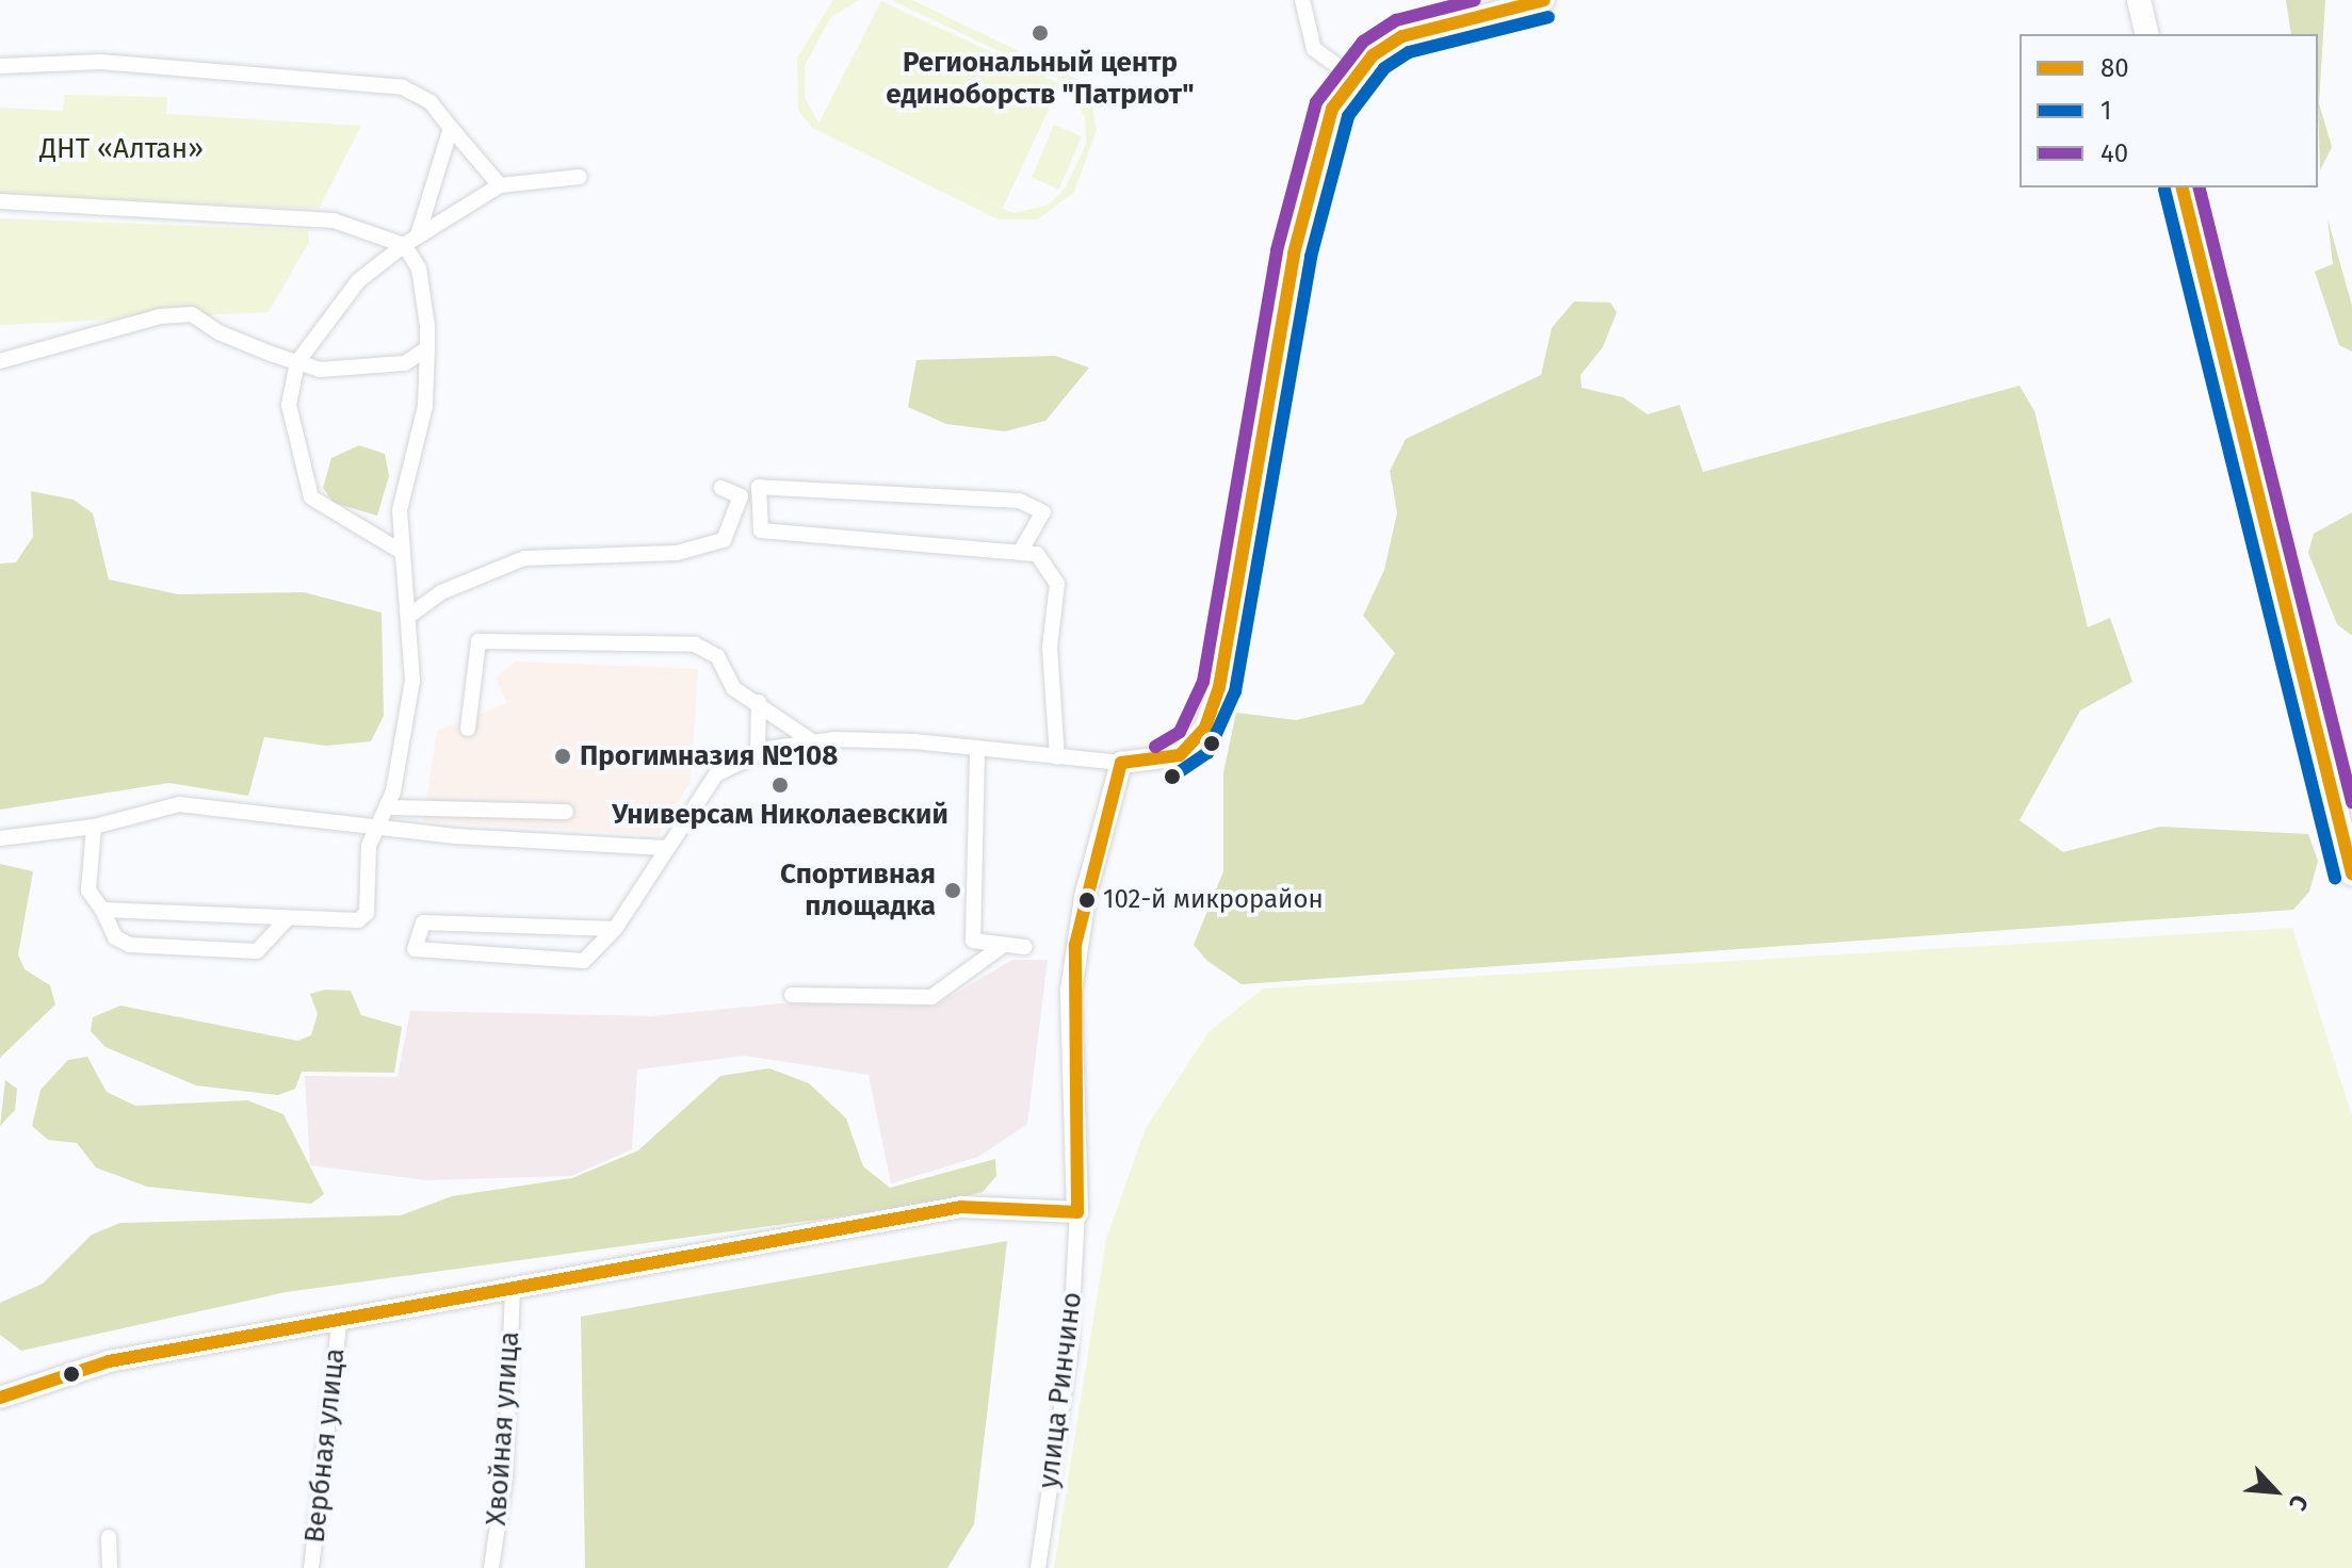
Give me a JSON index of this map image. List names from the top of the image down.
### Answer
{
  "streets": {
    "street": ["улица Ринчино", "Хвойная улица", "Вербная улица"]
  },
  "parks": ["ДНТ «Алтан»"],
  "places": [
    "Региональный центр единоборств \"Патриот\"",
    "Прогимназия №108",
    "Универсам Николаевский",
    "Спортивная площадка",
    "102-й микрорайон"
  ],
  "lines": ["transit line 80", "transit line 40", "transit line 1"],
  "legend": ["80", "1", "40"],
  "north": "bottom right"
}
